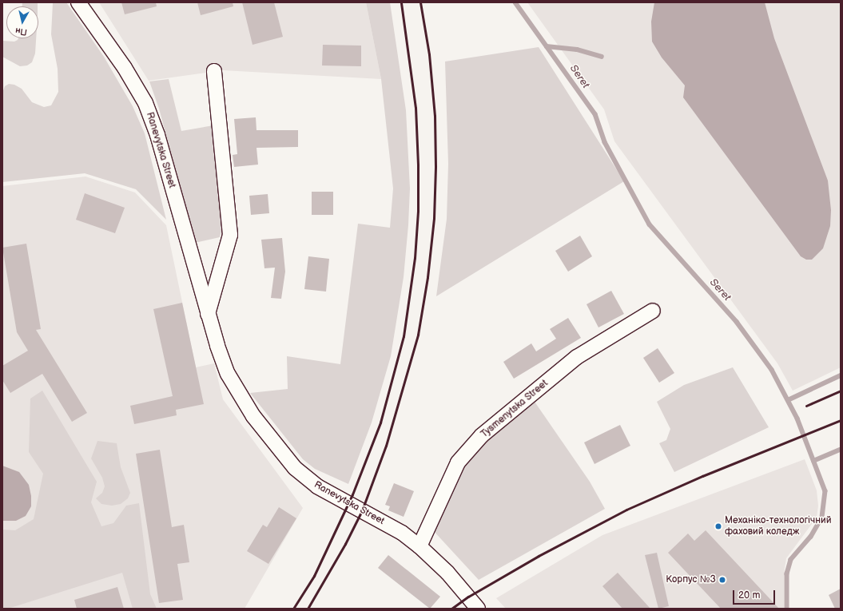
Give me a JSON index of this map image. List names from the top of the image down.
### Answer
{
  "streets": {
    "street": ["Ranevytska Street", "Tysmenytska Street"]
  },
  "crossings": [
    ["Ranevytska Street", "Tysmenytska Street"]
  ],
  "water": ["Seret"],
  "places": ["Механіко-технологічний фаховий коледж", "Корпус №3"],
  "scale_bar": "20 m",
  "north": "bottom"
}
